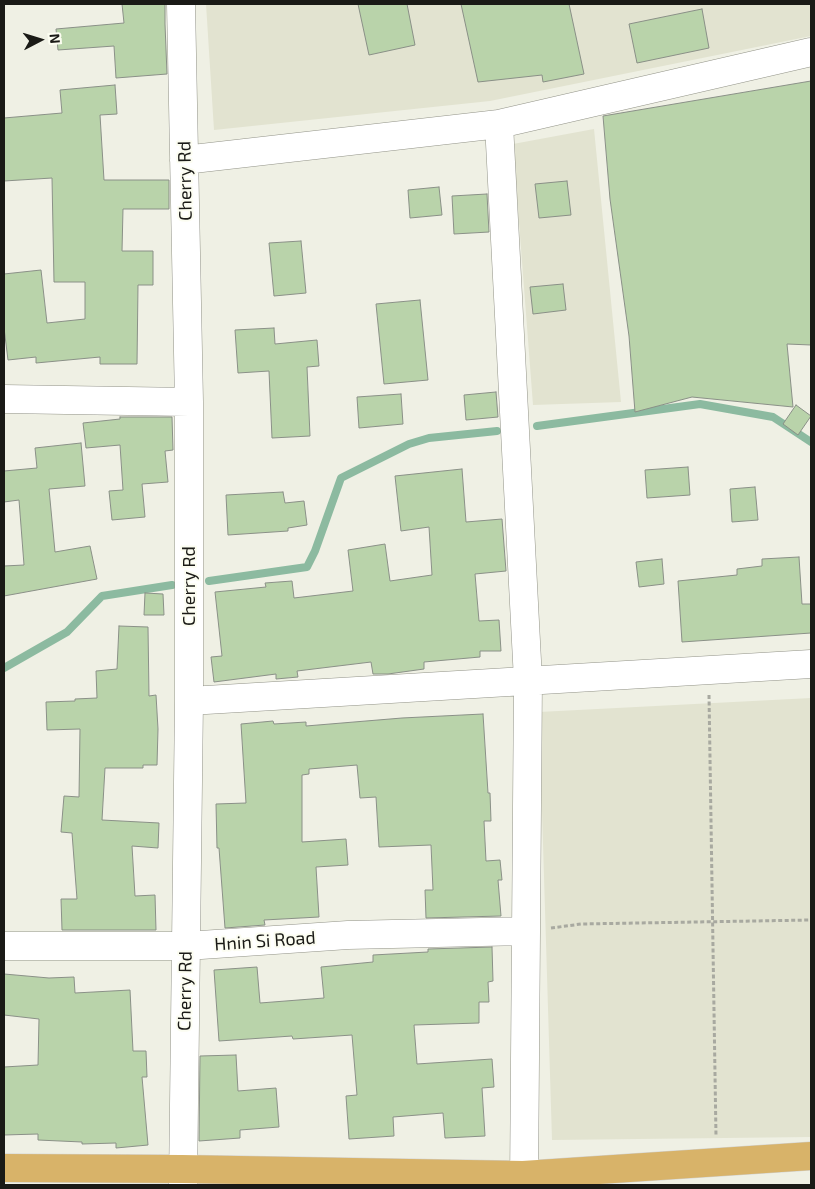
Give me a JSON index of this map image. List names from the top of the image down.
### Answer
{
  "streets": {
    "street": ["Cherry Rd", "Hnin Si Road"]
  },
  "crossings": [
    ["Cherry Rd", "Hnin Si Road"]
  ],
  "north": "right"
}
